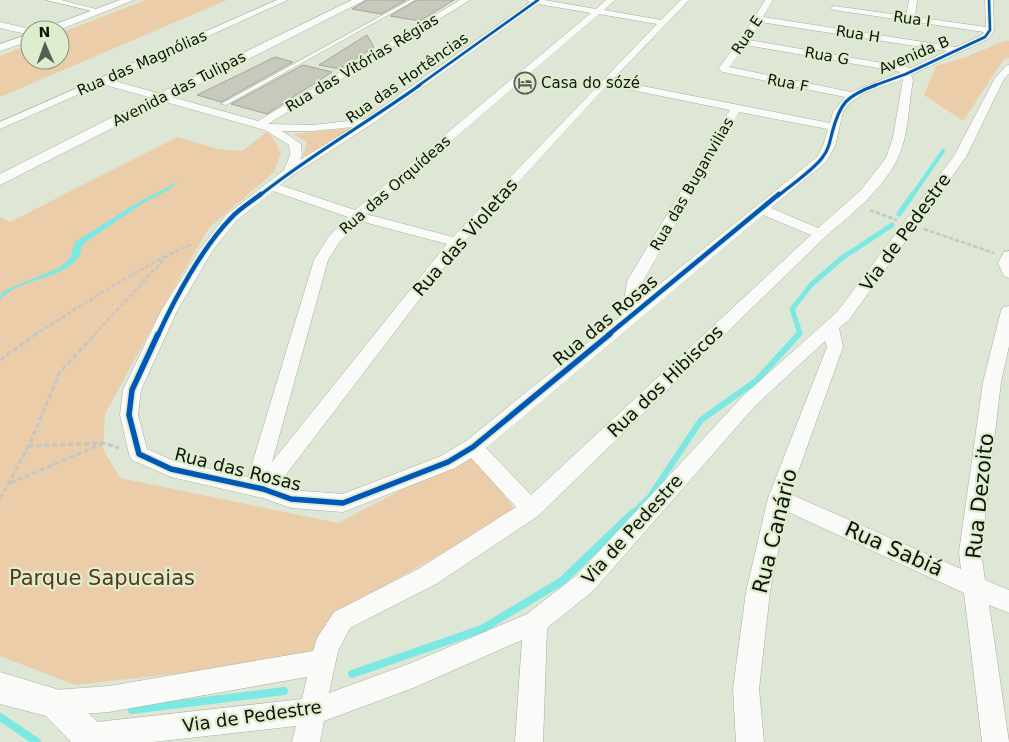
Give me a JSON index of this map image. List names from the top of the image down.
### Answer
{
  "streets": {
    "street": [
      "Rua I",
      "Rua H",
      "Rua E",
      "Avenida B",
      "Rua G",
      "Rua das Magnólias",
      "Rua das Vitórias Régias",
      "Rua das Hortências",
      "Rua F",
      "Avenida das Tulipas",
      "Rua das Buganvilias",
      "Rua das Orquídeas",
      "Via de Pedestre",
      "Rua das Violetas",
      "Rua das Rosas",
      "Rua dos Hibiscos",
      "Rua Dezoito",
      "Rua Canário",
      "Rua Sabiá"
    ]
  },
  "crossings": [
    ["Rua I", "Rua H"],
    ["Rua I", "Avenida B"],
    ["Rua H", "Rua E"],
    ["Rua H", "Avenida B"],
    ["Rua E", "Rua G"],
    ["Rua E", "Rua F"],
    ["Avenida B", "Rua G"],
    ["Avenida B", "Rua F"],
    ["Avenida B", "Rua das Rosas"],
    ["Avenida B", "Rua dos Hibiscos"],
    ["Rua G", "Rua dos Hibiscos"],
    ["Rua das Vitórias Régias", "Rua das Hortências"],
    ["Rua das Hortências", "Rua das Rosas"],
    ["Rua das Buganvilias", "Rua das Rosas"],
    ["Rua das Orquídeas", "Rua das Violetas"],
    ["Rua das Orquídeas", "Rua das Rosas"],
    ["Via de Pedestre", "Rua Canário"],
    ["Rua das Violetas", "Rua das Rosas"],
    ["Rua Dezoito", "Rua Sabiá"],
    ["Rua Canário", "Rua Sabiá"]
  ],
  "parks": ["Parque Sapucaias"],
  "places": {
    "hotel": ["Casa do sózé"]
  },
  "north": "top"
}
